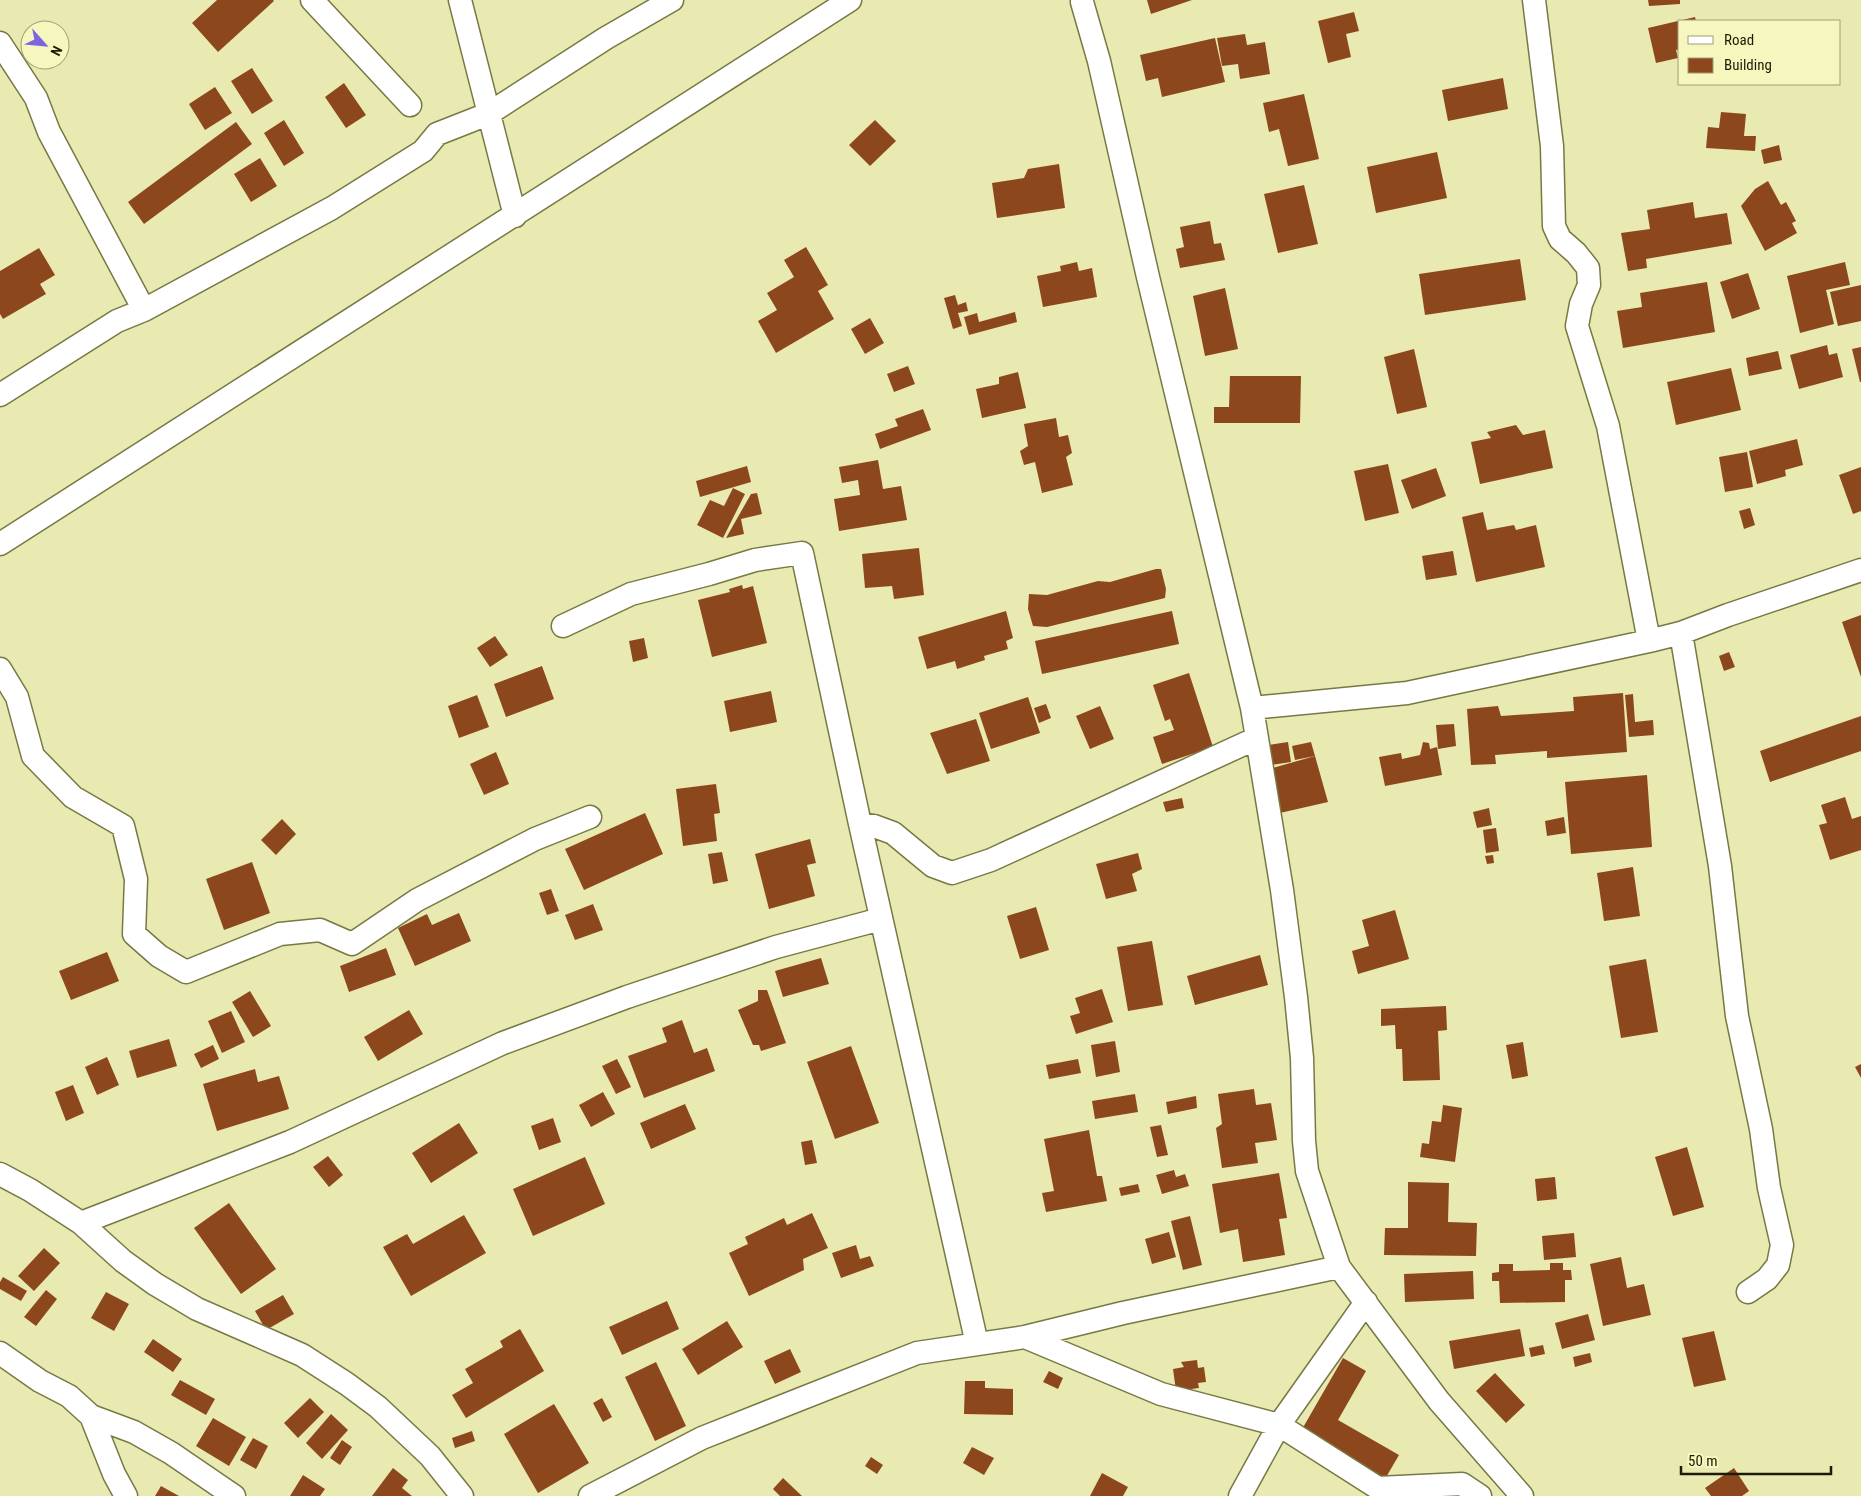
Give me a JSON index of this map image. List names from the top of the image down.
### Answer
{
  "legend": ["Road", "Building"],
  "scale_bar": "50 m",
  "north": "bottom right"
}
